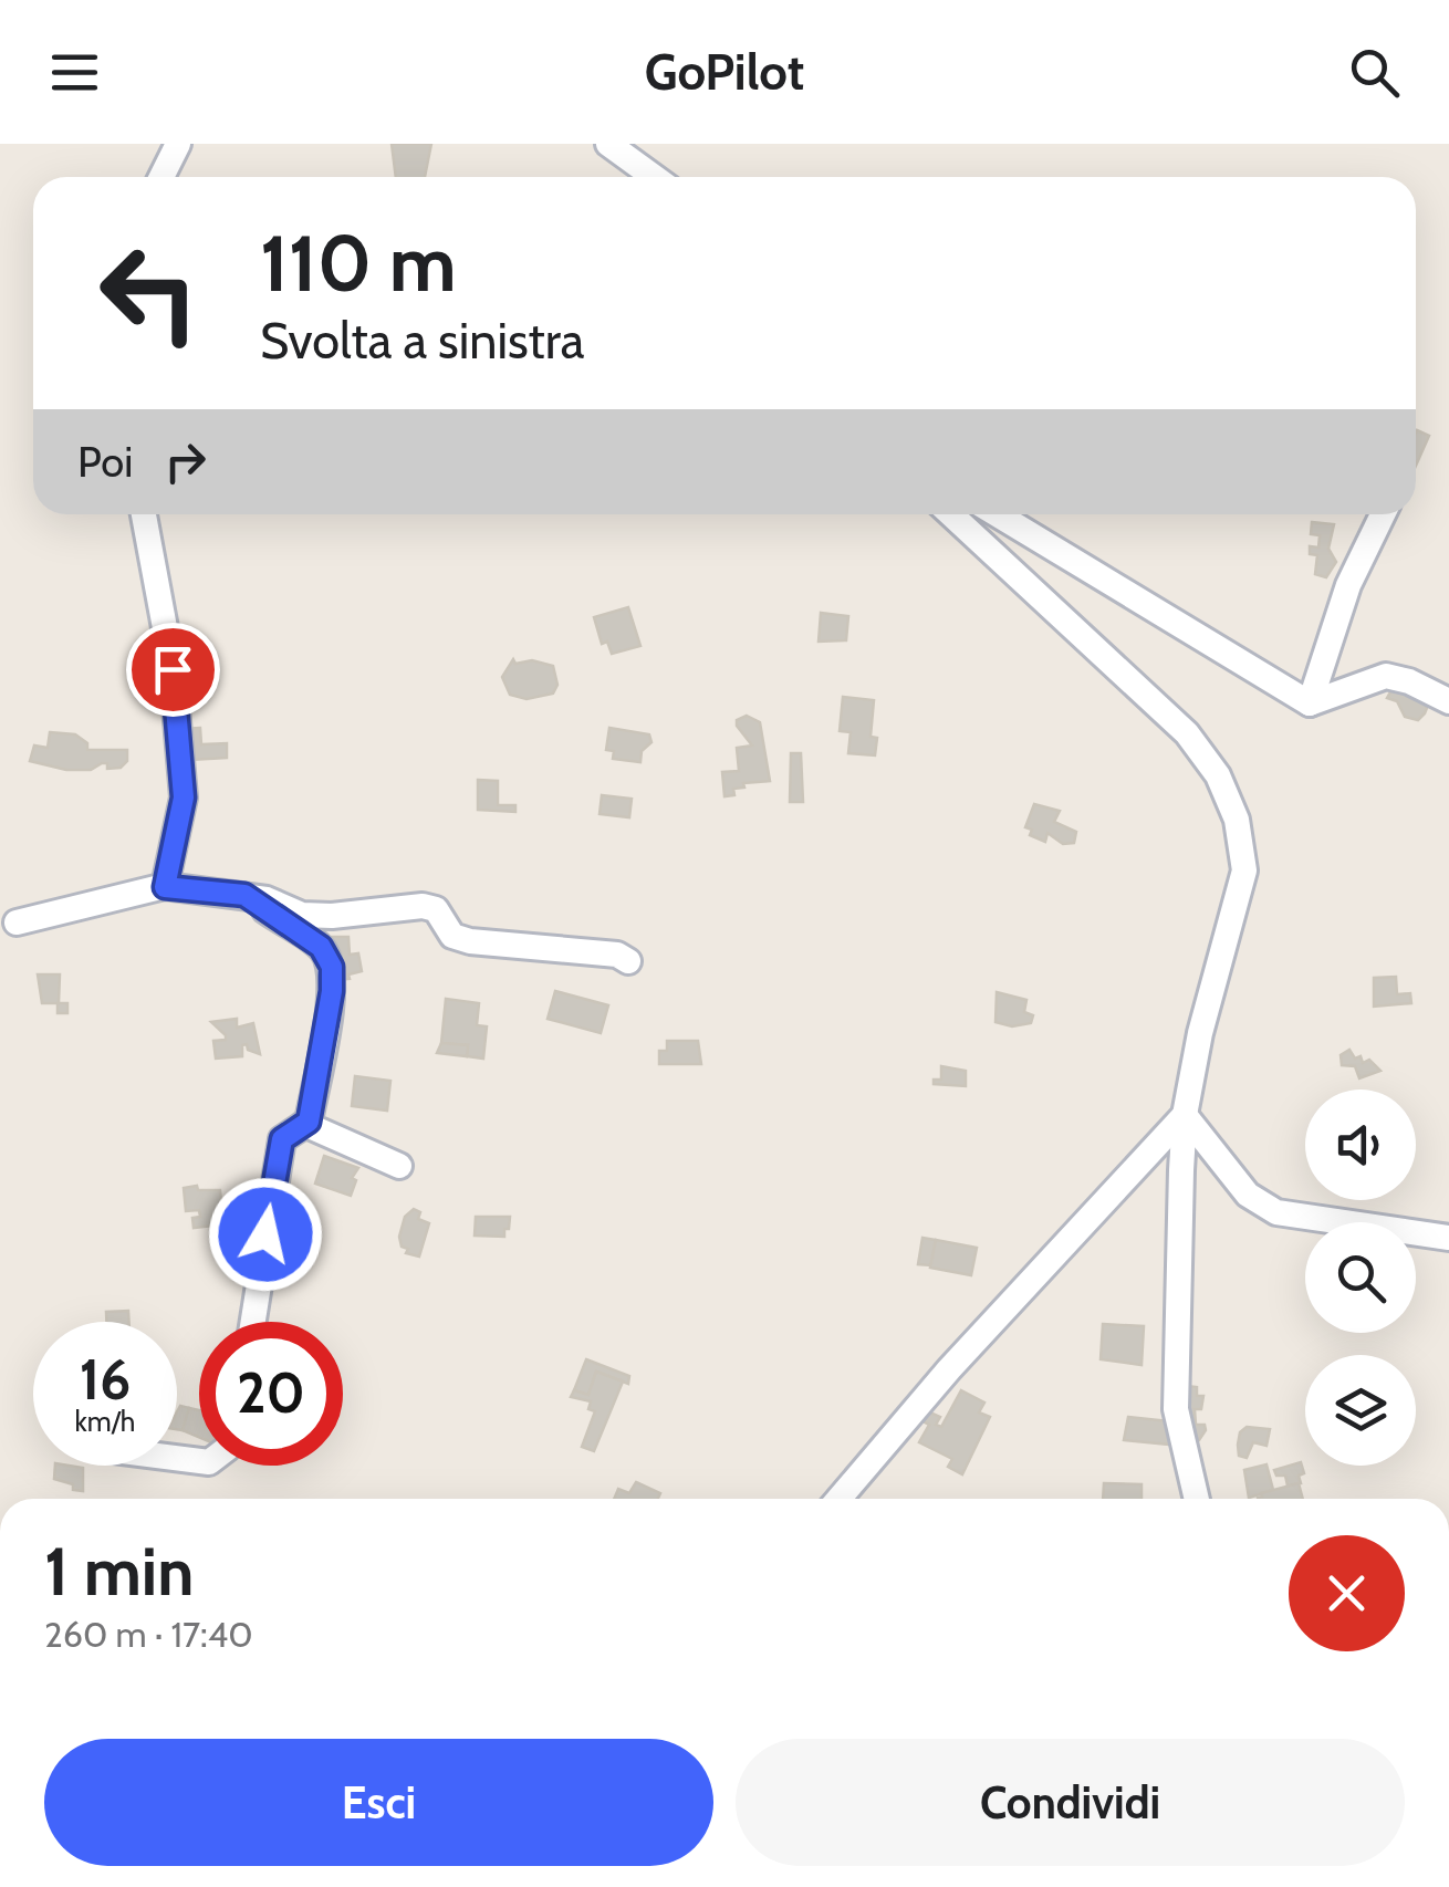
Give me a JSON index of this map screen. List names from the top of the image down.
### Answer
{
  "page": {
    "header": "GoPilot",
    "turn": ["110 m", "Svolta a sinistra"],
    "then": "Poi",
    "speed": "16 km/h",
    "limit": "20",
    "heading": ["1 min", "260 m · 17:40"],
    "buttons": ["Esci", "Condividi"]
  }
}
